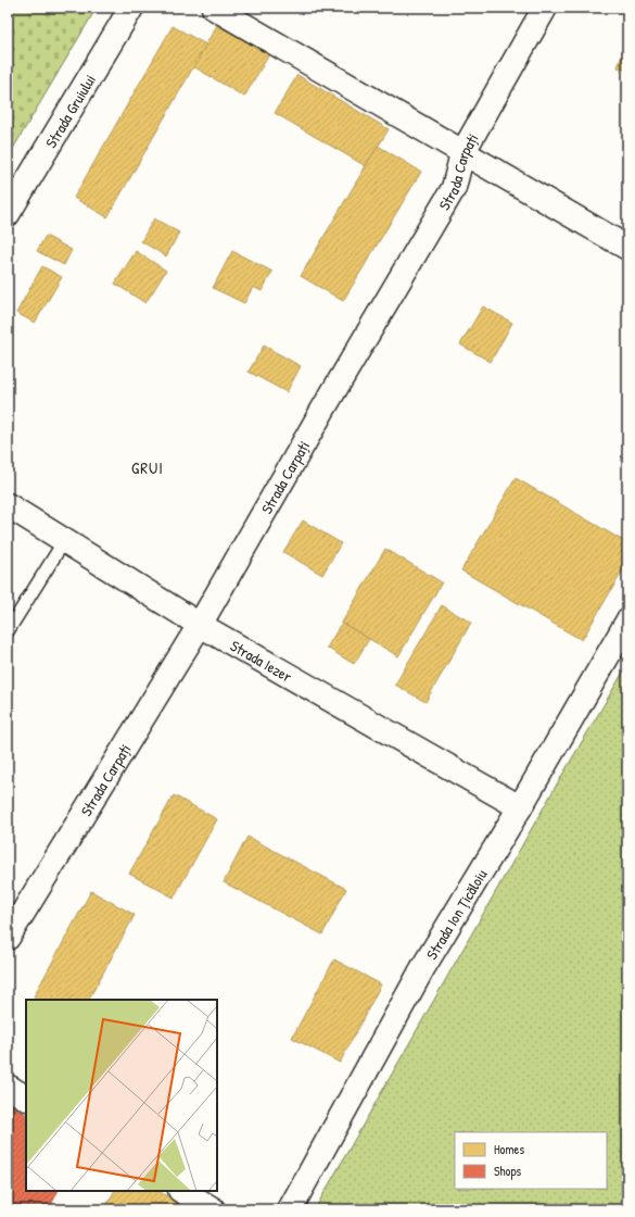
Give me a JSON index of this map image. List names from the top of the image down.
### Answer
{
  "streets": {
    "street": [
      "Strada Gruiului",
      "Strada Carpați",
      "Strada Iezer",
      "Strada Ion Țicăloiu"
    ]
  },
  "crossings": [
    ["Strada Carpați", "Strada Iezer"],
    ["Strada Iezer", "Strada Ion Țicăloiu"]
  ],
  "districts": ["GRUI"],
  "legend": ["Homes", "Shops"]
}
